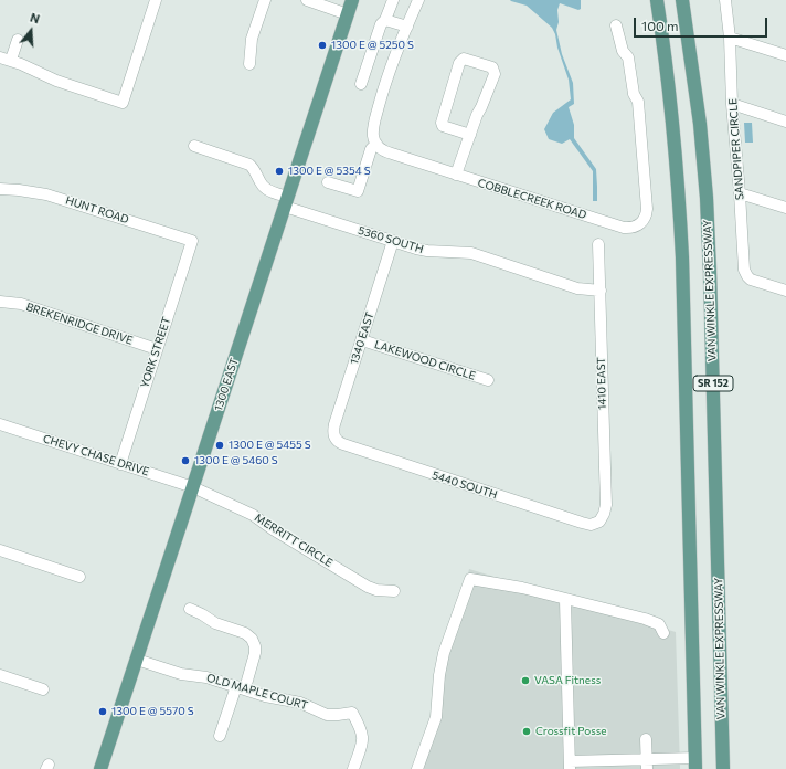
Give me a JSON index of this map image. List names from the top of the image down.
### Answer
{
  "streets": {
    "main road": ["VAN WINKLE EXPRESSWAY", "SR 152", "1300 EAST"],
    "street": [
      "SANDPIPER CIRCLE",
      "COBBLECREEK ROAD",
      "HUNT ROAD",
      "5360 SOUTH",
      "BREKENRIDGE DRIVE",
      "1340 EAST",
      "YORK STREET",
      "LAKEWOOD CIRCLE",
      "1410 EAST",
      "CHEVY CHASE DRIVE",
      "5440 SOUTH",
      "MERRITT CIRCLE",
      "OLD MAPLE COURT"
    ]
  },
  "crossings": [
    ["HUNT ROAD", "YORK STREET"],
    ["5360 SOUTH", "1340 EAST"],
    ["5360 SOUTH", "1410 EAST"],
    ["5360 SOUTH", "1300 EAST"],
    ["BREKENRIDGE DRIVE", "YORK STREET"],
    ["1340 EAST", "LAKEWOOD CIRCLE"],
    ["1340 EAST", "5440 SOUTH"],
    ["YORK STREET", "CHEVY CHASE DRIVE"],
    ["1410 EAST", "5440 SOUTH"],
    ["1300 EAST", "CHEVY CHASE DRIVE"],
    ["1300 EAST", "MERRITT CIRCLE"],
    ["1300 EAST", "OLD MAPLE COURT"],
    ["CHEVY CHASE DRIVE", "MERRITT CIRCLE"]
  ],
  "places": [
    "1300 E @ 5250 S",
    "1300 E @ 5354 S",
    "1300 E @ 5455 S",
    "1300 E @ 5460 S",
    "VASA Fitness",
    "1300 E @ 5570 S",
    "Crossfit Posse"
  ],
  "scale_bar": "100 m",
  "north": "top"
}
